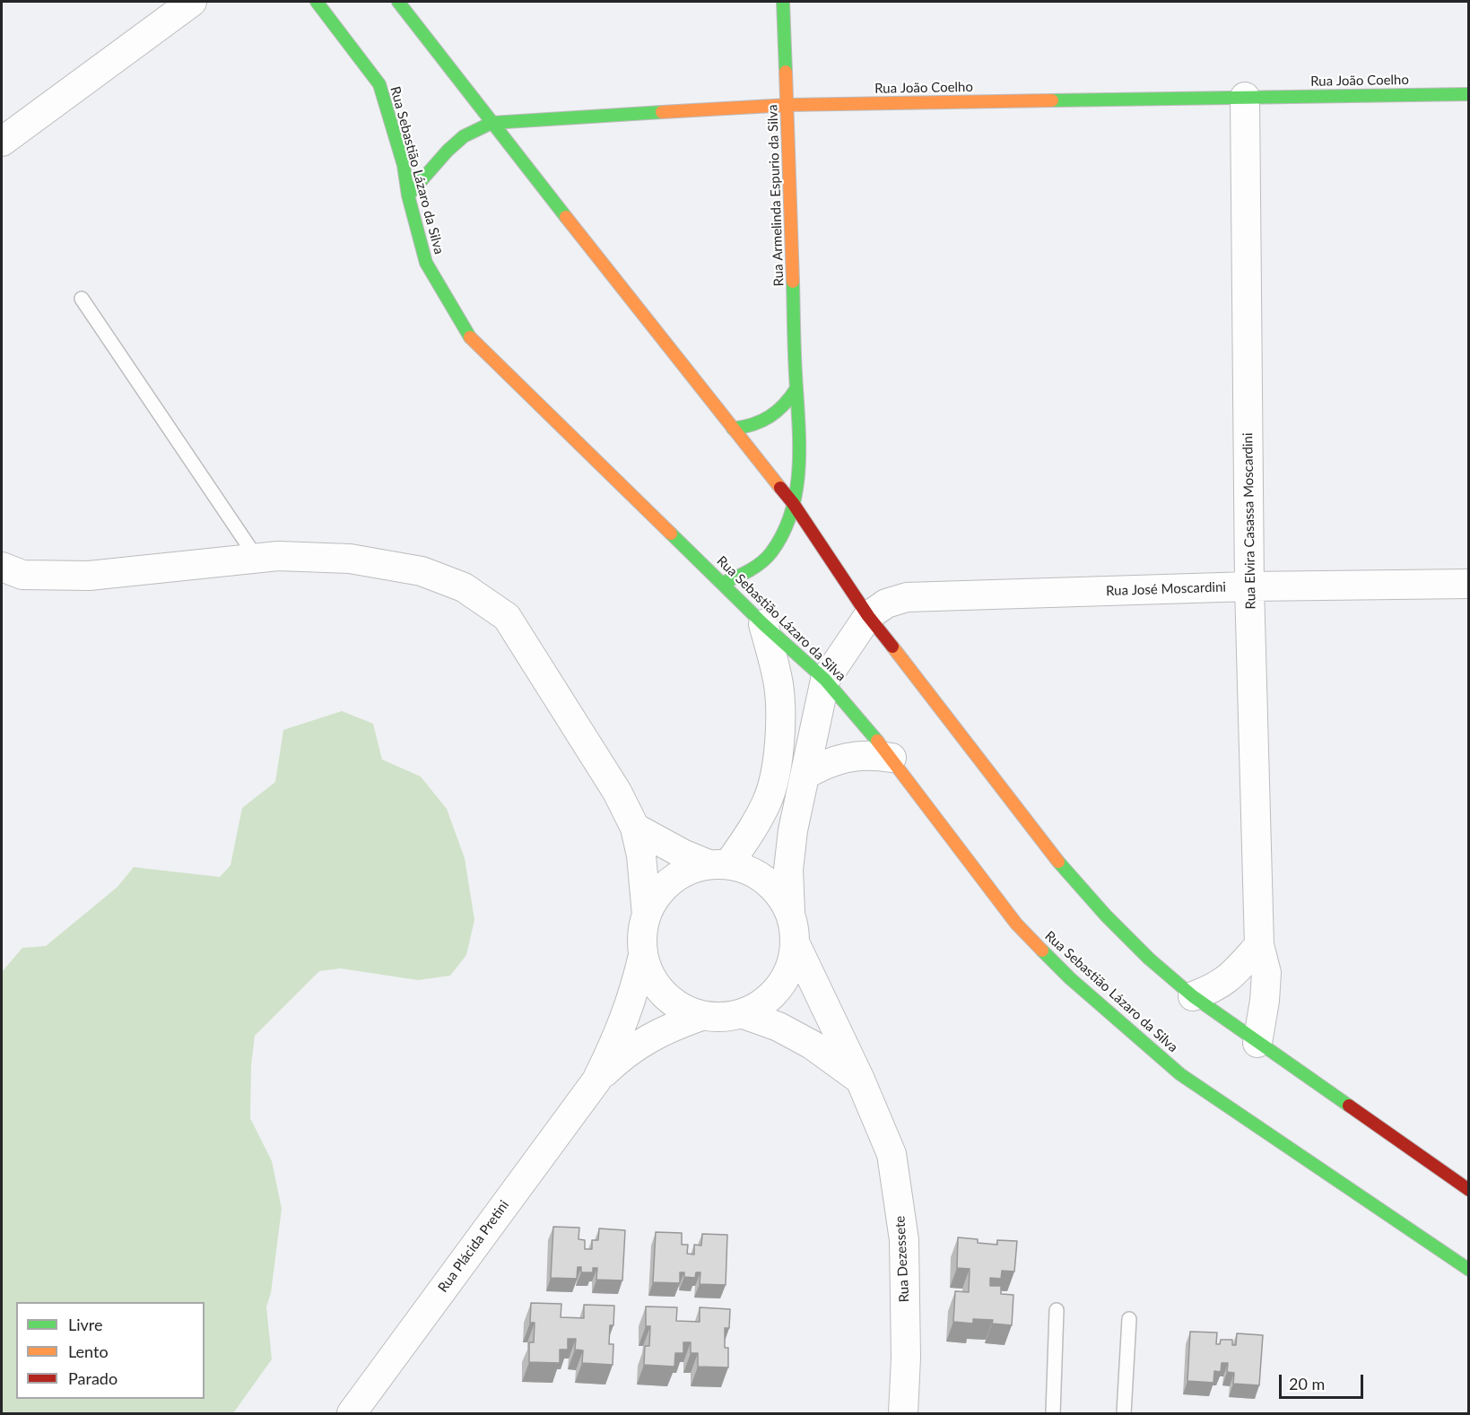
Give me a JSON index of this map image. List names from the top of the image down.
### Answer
{
  "streets": {
    "street": [
      "Rua João Coelho",
      "Rua Sebastião Lázaro da Silva",
      "Rua Armelinda Espurio da Silva",
      "Rua Elvira Casassa Moscardini",
      "Rua José Moscardini",
      "Rua Plácida Pretini",
      "Rua Dezessete"
    ]
  },
  "crossings": [
    ["Rua João Coelho", "Rua Sebastião Lázaro da Silva"],
    ["Rua João Coelho", "Rua Armelinda Espurio da Silva"],
    ["Rua João Coelho", "Rua Elvira Casassa Moscardini"],
    ["Rua Sebastião Lázaro da Silva", "Rua Armelinda Espurio da Silva"],
    ["Rua Elvira Casassa Moscardini", "Rua José Moscardini"],
    ["Rua Plácida Pretini", "Rua Dezessete"]
  ],
  "legend": ["Livre", "Lento", "Parado"],
  "scale_bar": "20 m"
}
